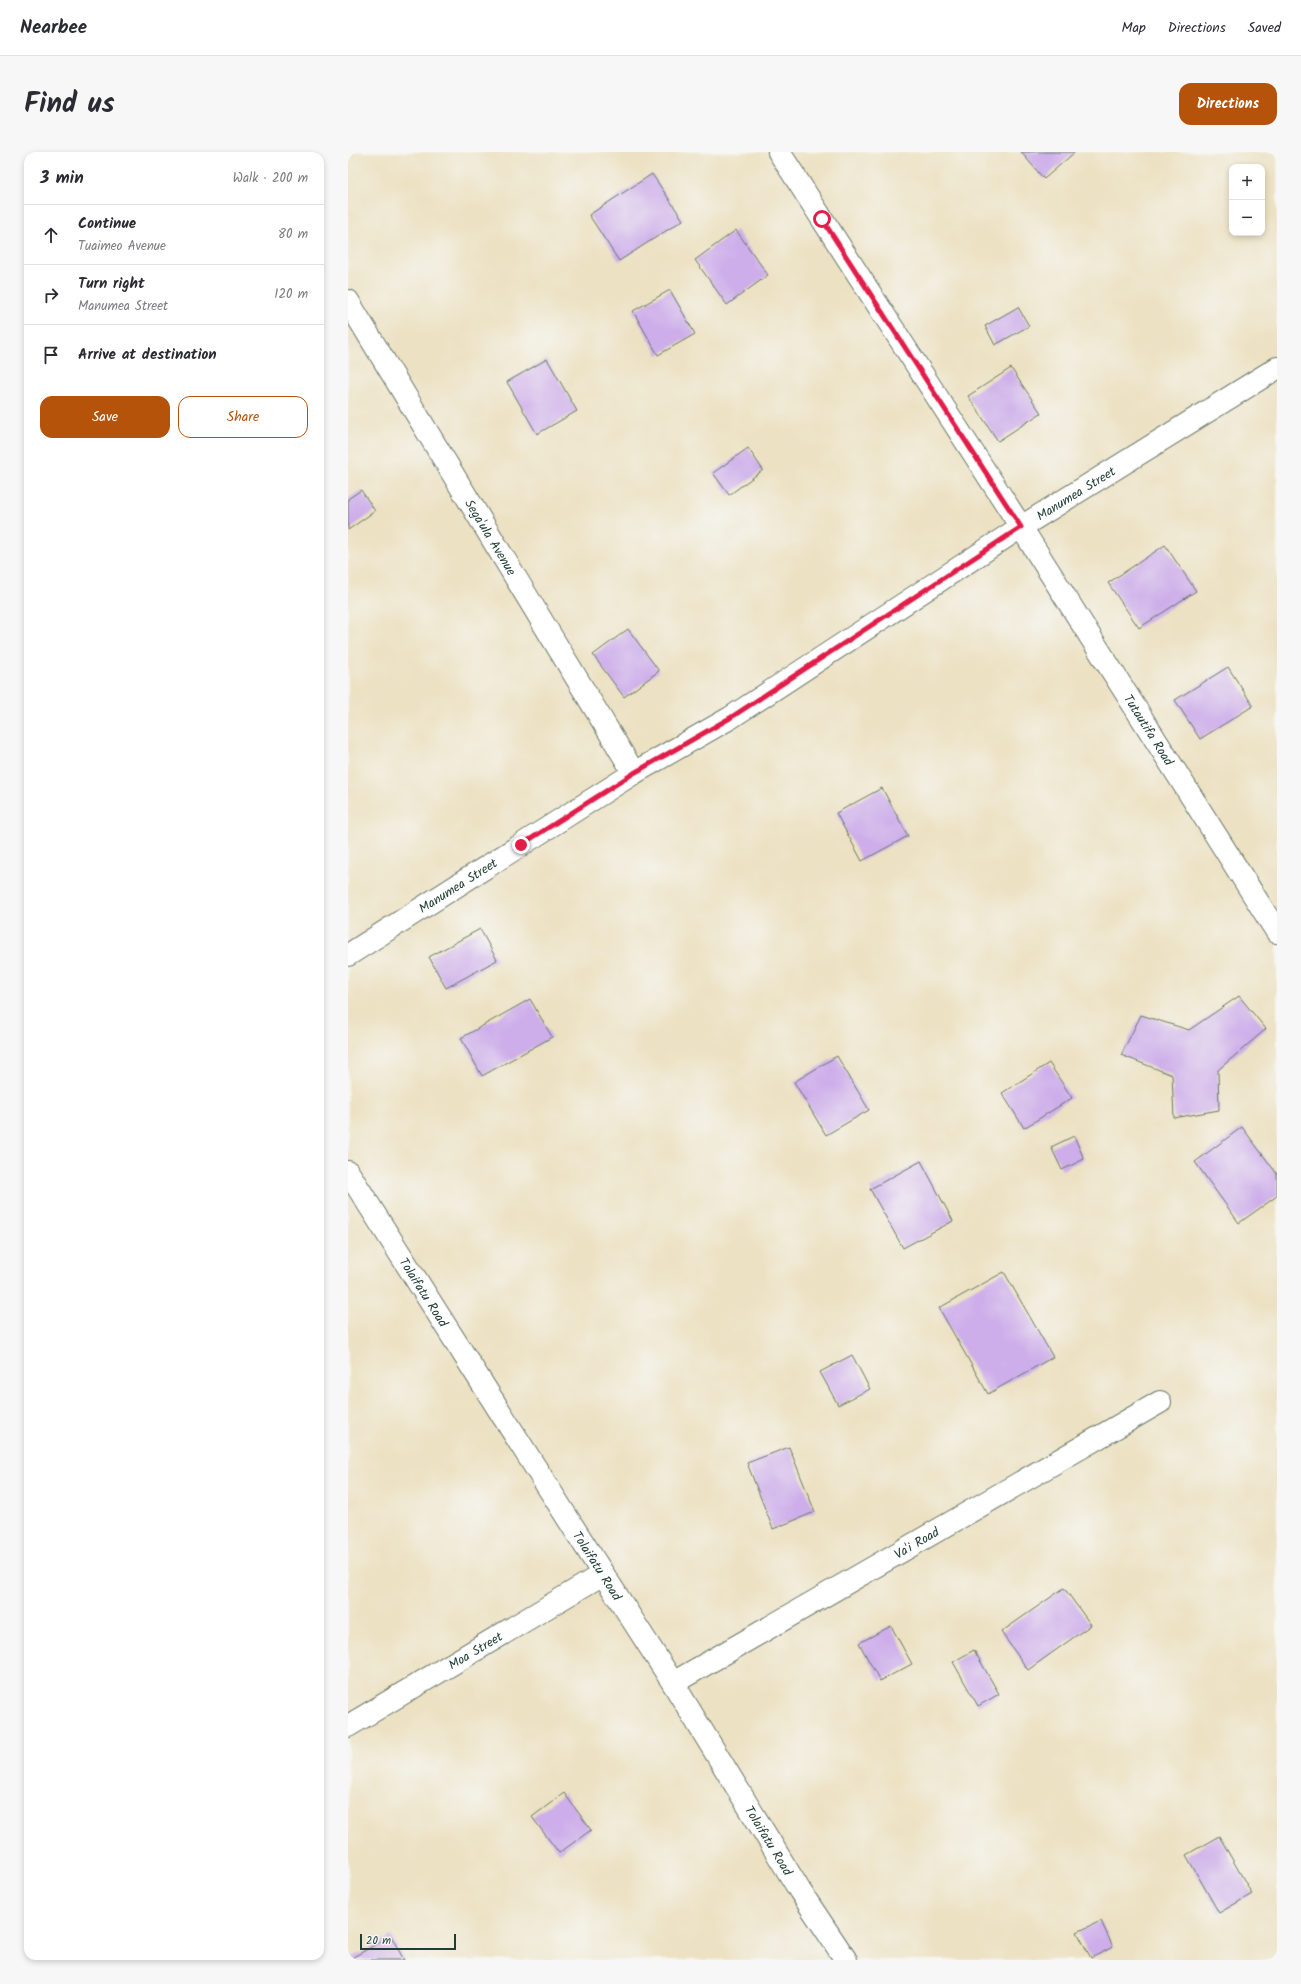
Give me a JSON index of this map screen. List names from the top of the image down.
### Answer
{
  "streets": {
    "street": [
      "Manumea Street",
      "Sega'ula Avenue",
      "Tutautifa Road",
      "Tolaifatu Road",
      "Va'i Road",
      "Moa Street"
    ]
  },
  "crossings": [
    ["Manumea Street", "Sega'ula Avenue"],
    ["Manumea Street", "Tutautifa Road"],
    ["Tolaifatu Road", "Va'i Road"],
    ["Tolaifatu Road", "Moa Street"]
  ],
  "scale_bar": "20 m",
  "page": {
    "header": "Nearbee",
    "nav": ["Map", "Directions", "Saved"],
    "title": "Find us",
    "buttons": [
      "Directions",
      ["Save", "Share"]
    ],
    "heading": ["3 min", "Walk · 200 m"],
    "map_buttons": ["+", "−"],
    "list": [
      ["Continue", "Tuaimeo Avenue", "80 m"],
      ["Turn right", "Manumea Street", "120 m"],
      "Arrive at destination"
    ],
    "scale": "20 m"
  }
}
